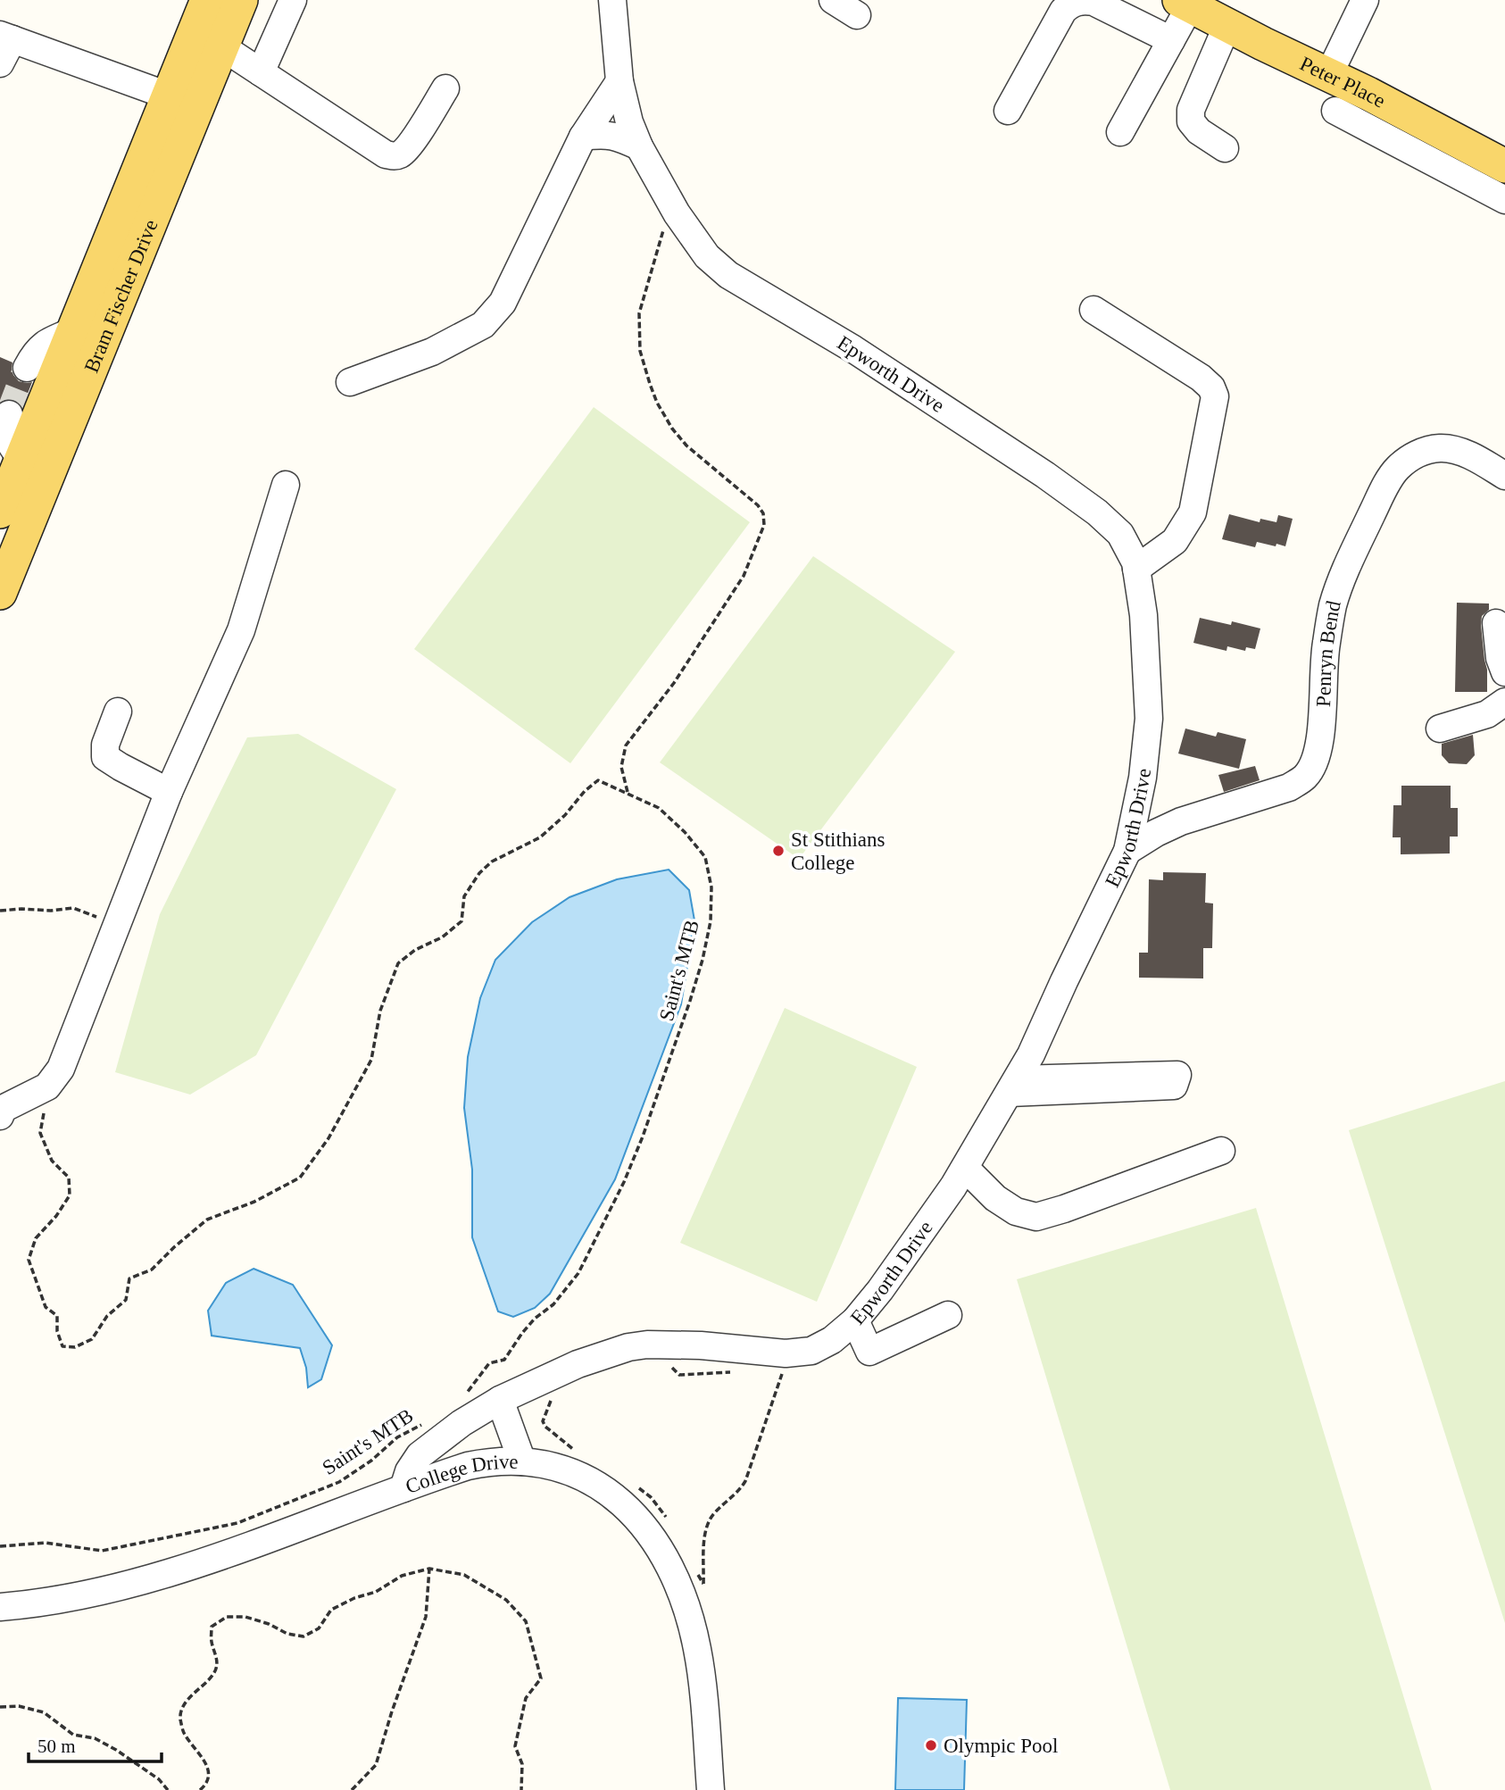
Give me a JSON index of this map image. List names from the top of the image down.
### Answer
{
  "streets": {
    "main road": ["Peter Place", "Bram Fischer Drive"],
    "street": ["Epworth Drive", "Penryn Bend", "College Drive"],
    "path": ["Saint's MTB"]
  },
  "crossings": [
    ["Epworth Drive", "Penryn Bend"],
    ["Epworth Drive", "College Drive"]
  ],
  "places": ["St Stithians College", "Olympic Pool"],
  "scale_bar": "50 m"
}
